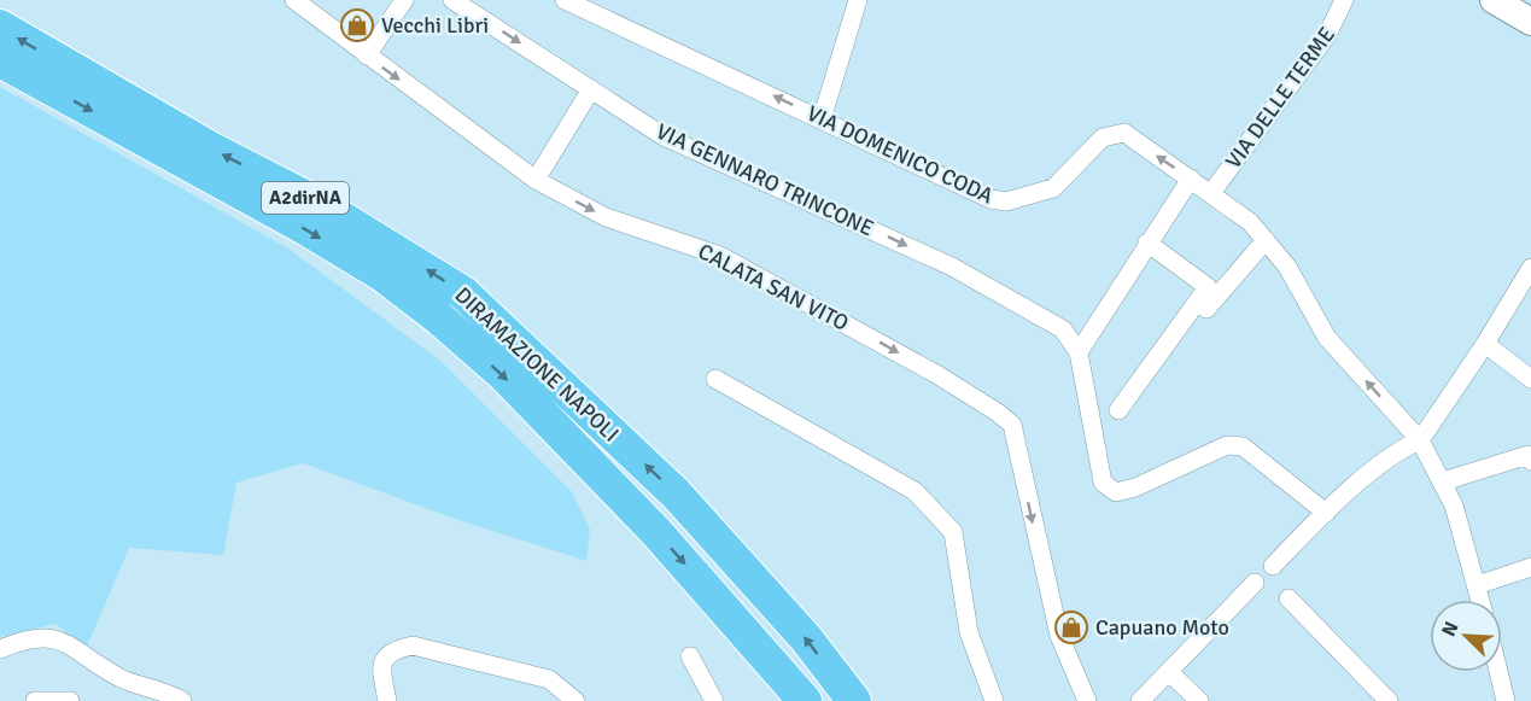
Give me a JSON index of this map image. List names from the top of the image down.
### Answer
{
  "streets": {
    "highway": ["A2dirNA", "DIRAMAZIONE NAPOLI"],
    "street": [
      "VIA DELLE TERME",
      "VIA DOMENICO CODA",
      "VIA GENNARO TRINCONE",
      "CALATA SAN VITO"
    ]
  },
  "crossings": [
    ["VIA DELLE TERME", "VIA DOMENICO CODA"]
  ],
  "one_way": ["VIA DOMENICO CODA", "VIA GENNARO TRINCONE"],
  "places": {
    "shop": ["Vecchi Libri", "Capuano Moto"]
  },
  "north": "top left"
}
